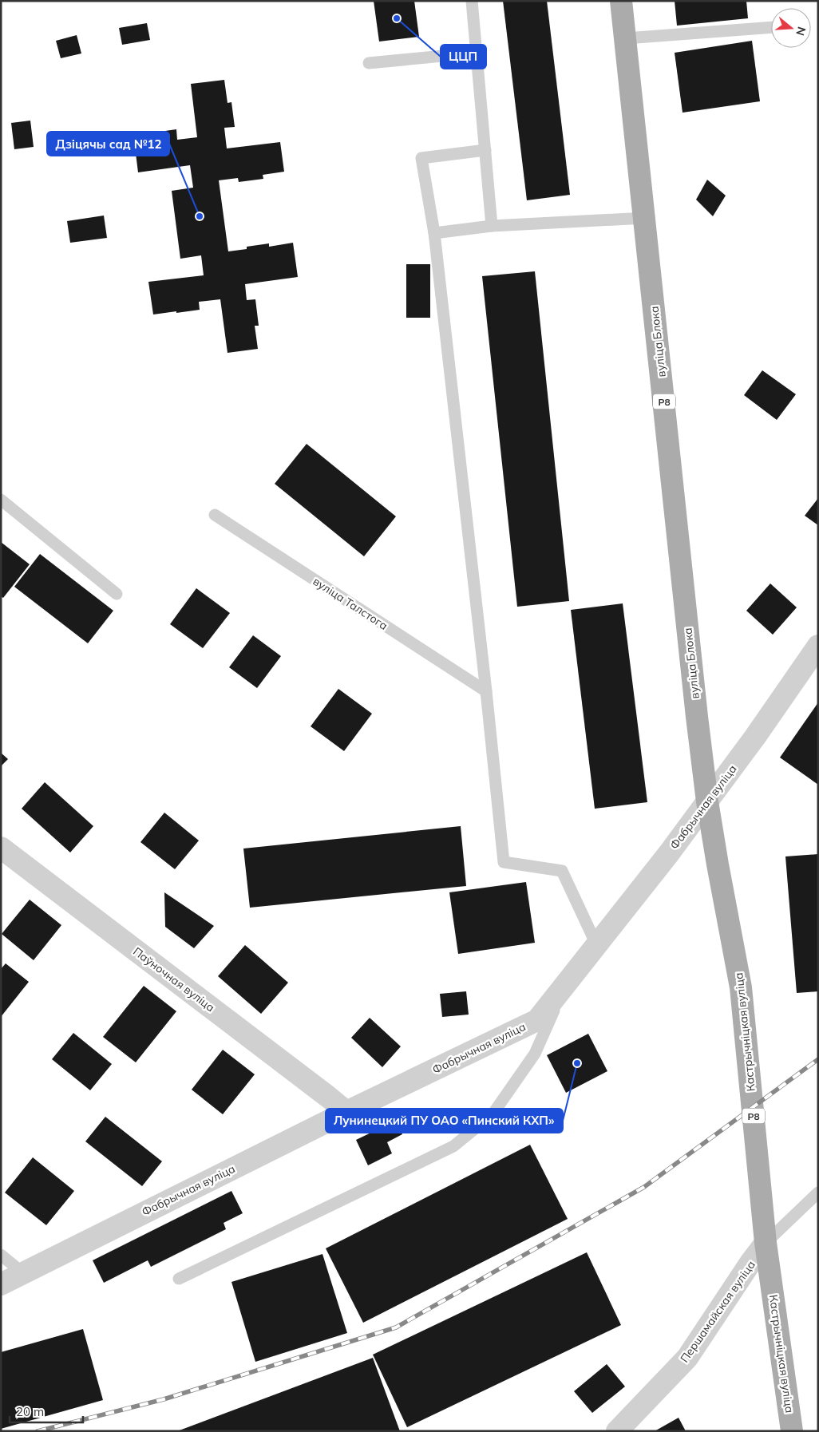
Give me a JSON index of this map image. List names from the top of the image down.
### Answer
{
  "streets": {
    "main road": ["вуліца Блока", "Р8", "Кастрычніцкая вуліца"],
    "street": ["Фабрычная вуліца", "Паўночная вуліца", "Першамайская вуліца"],
    "lane": ["вуліца Талстога"]
  },
  "crossings": [
    ["вуліца Блока", "Фабрычная вуліца"],
    ["вуліца Блока", "Кастрычніцкая вуліца"],
    ["Фабрычная вуліца", "Паўночная вуліца"],
    ["Фабрычная вуліца", "Кастрычніцкая вуліца"],
    ["Кастрычніцкая вуліца", "Першамайская вуліца"]
  ],
  "places": ["ЦЦП", "Дзіцячы сад №12", "Лунинецкий ПУ ОАО «Пинский КХП»"],
  "scale_bar": "20 m",
  "north": "right"
}
